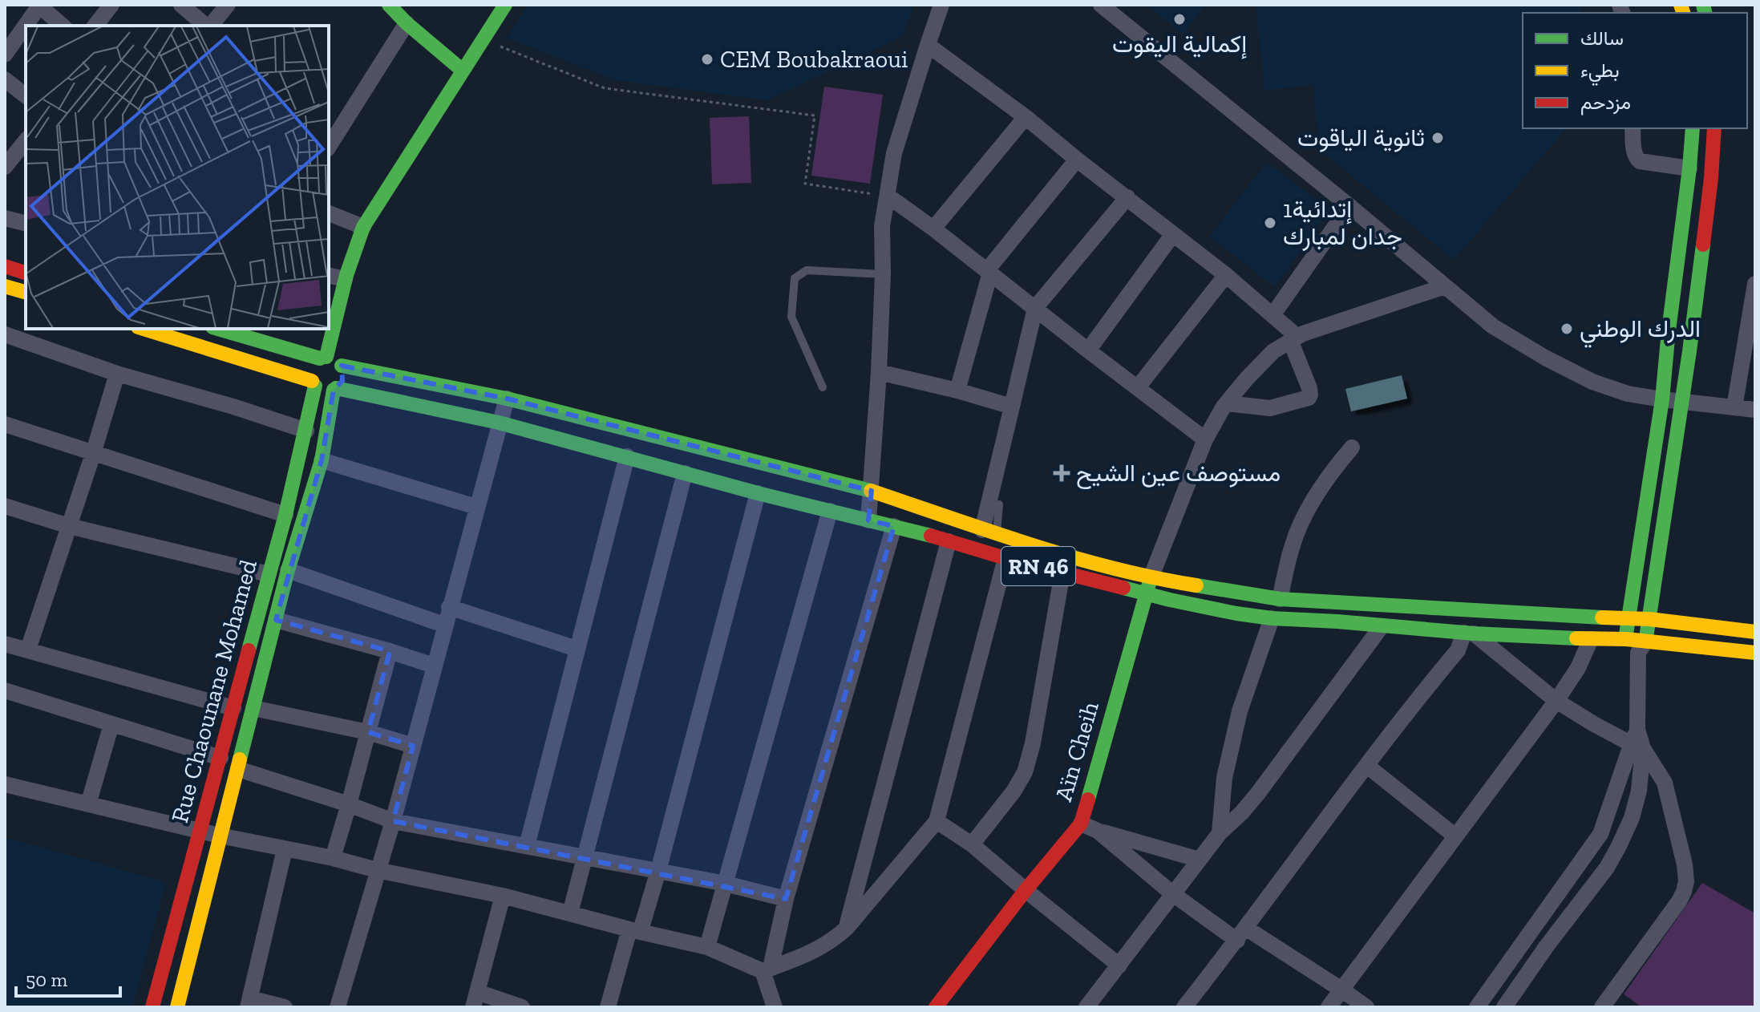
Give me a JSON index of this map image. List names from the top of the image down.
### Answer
{
  "streets": {
    "main road": ["RN 46", "Rue Chaounane Mohamed", "Aïn Cheih"]
  },
  "crossings": [
    ["RN 46", "Rue Chaounane Mohamed"],
    ["RN 46", "Aïn Cheih"]
  ],
  "places": {
    "other": [
      "إكمالية اليقوت",
      "CEM Boubakraoui",
      "ثانوية الياقوت",
      "1إتدائية جدان لمبارك",
      "الدرك الوطني"
    ],
    "health": ["مستوصف عين الشيح"]
  },
  "legend": ["سالك", "بطيء", "مزدحم"],
  "scale_bar": "50 m"
}
